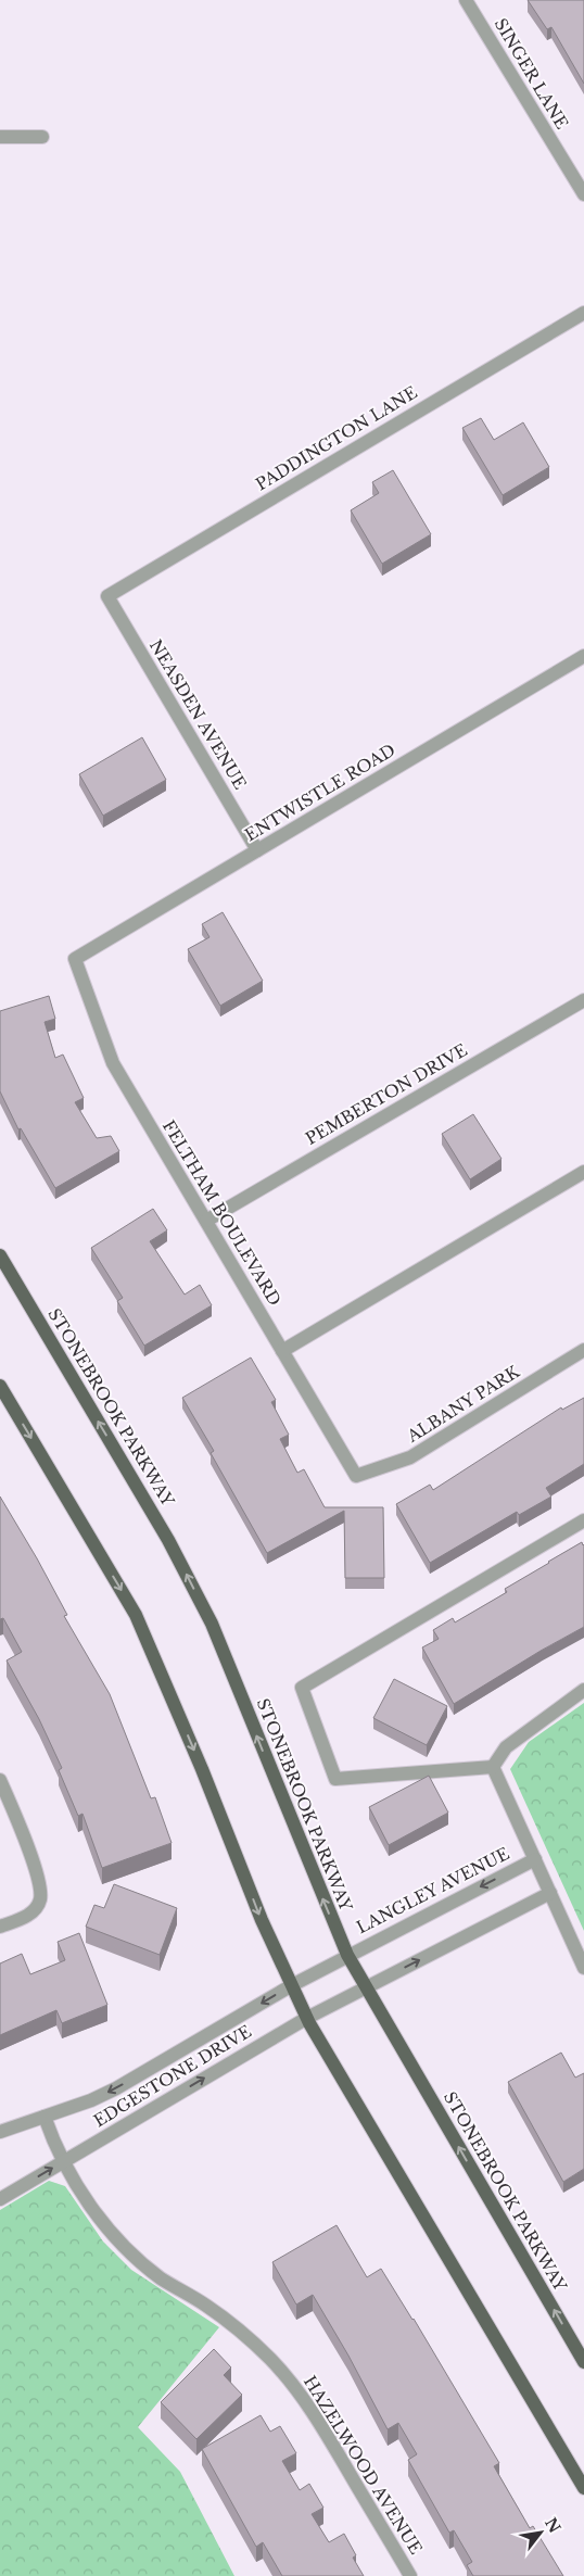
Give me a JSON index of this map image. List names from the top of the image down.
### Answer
{
  "streets": {
    "main road": ["STONEBROOK PARKWAY"],
    "street": [
      "SINGER LANE",
      "PADDINGTON LANE",
      "NEASDEN AVENUE",
      "ENTWISTLE ROAD",
      "PEMBERTON DRIVE",
      "FELTHAM BOULEVARD",
      "ALBANY PARK",
      "LANGLEY AVENUE",
      "EDGESTONE DRIVE",
      "HAZELWOOD AVENUE"
    ]
  },
  "crossings": [
    ["PADDINGTON LANE", "NEASDEN AVENUE"],
    ["NEASDEN AVENUE", "ENTWISTLE ROAD"],
    ["ENTWISTLE ROAD", "FELTHAM BOULEVARD"],
    ["PEMBERTON DRIVE", "FELTHAM BOULEVARD"],
    ["FELTHAM BOULEVARD", "ALBANY PARK"],
    ["STONEBROOK PARKWAY", "LANGLEY AVENUE"],
    ["STONEBROOK PARKWAY", "EDGESTONE DRIVE"],
    ["LANGLEY AVENUE", "EDGESTONE DRIVE"],
    ["EDGESTONE DRIVE", "HAZELWOOD AVENUE"]
  ],
  "north": "top right"
}
